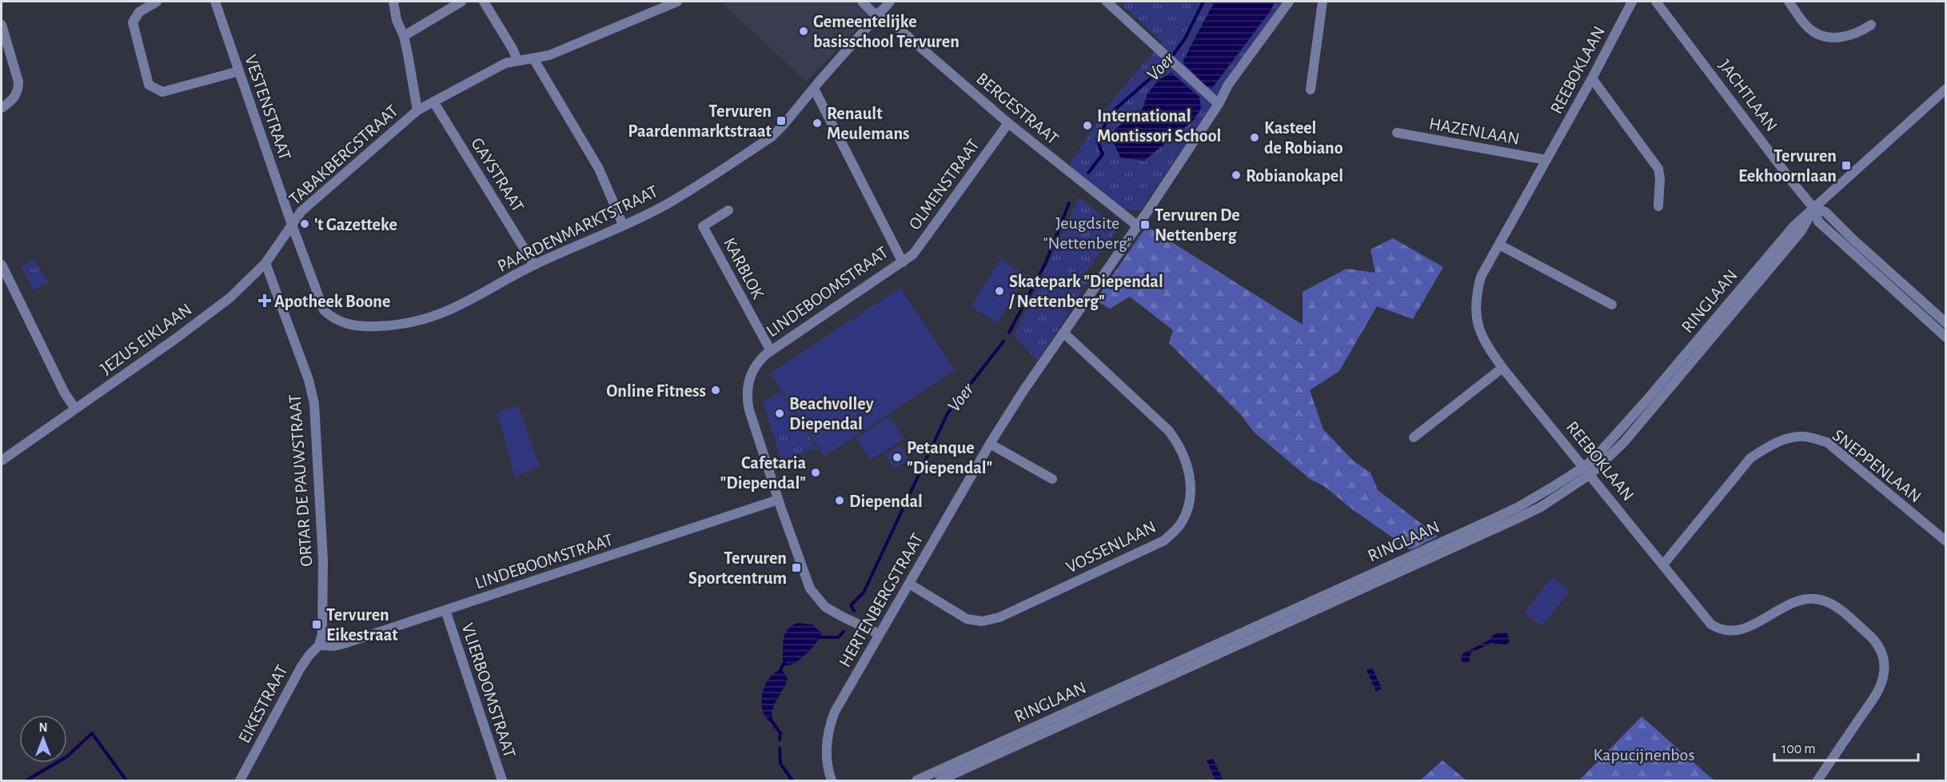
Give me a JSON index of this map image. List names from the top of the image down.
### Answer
{
  "streets": {
    "street": [
      "REEBOKLAAN",
      "JACHTLAAN",
      "VESTENSTRAAT",
      "BERGESTRAAT",
      "HAZENLAAN",
      "TABAKBERGSTRAAT",
      "GAYSTRAAT",
      "OLMENSTRAAT",
      "PAARDENMARKTSTRAAT",
      "KARBLOK",
      "LINDEBOOMSTRAAT",
      "RINGLAAN",
      "JEZUS EIKLAAN",
      "SNEPPENLAAN",
      "ORTAR DE PAUWSTRAAT",
      "VOSSENLAAN",
      "HERTENBERGSTRAAT",
      "VLIERBOOMSTRAAT",
      "EIKESTRAAT"
    ]
  },
  "crossings": [
    ["REEBOKLAAN", "HAZENLAAN"],
    ["REEBOKLAAN", "RINGLAAN"],
    ["REEBOKLAAN", "SNEPPENLAAN"],
    ["JACHTLAAN", "RINGLAAN"],
    ["VESTENSTRAAT", "TABAKBERGSTRAAT"],
    ["VESTENSTRAAT", "PAARDENMARKTSTRAAT"],
    ["VESTENSTRAAT", "JEZUS EIKLAAN"],
    ["BERGESTRAAT", "OLMENSTRAAT"],
    ["BERGESTRAAT", "PAARDENMARKTSTRAAT"],
    ["BERGESTRAAT", "HERTENBERGSTRAAT"],
    ["TABAKBERGSTRAAT", "GAYSTRAAT"],
    ["TABAKBERGSTRAAT", "PAARDENMARKTSTRAAT"],
    ["TABAKBERGSTRAAT", "JEZUS EIKLAAN"],
    ["GAYSTRAAT", "PAARDENMARKTSTRAAT"],
    ["OLMENSTRAAT", "LINDEBOOMSTRAAT"],
    ["PAARDENMARKTSTRAAT", "LINDEBOOMSTRAAT"],
    ["PAARDENMARKTSTRAAT", "JEZUS EIKLAAN"],
    ["KARBLOK", "LINDEBOOMSTRAAT"],
    ["LINDEBOOMSTRAAT", "ORTAR DE PAUWSTRAAT"],
    ["LINDEBOOMSTRAAT", "HERTENBERGSTRAAT"],
    ["LINDEBOOMSTRAAT", "VLIERBOOMSTRAAT"],
    ["LINDEBOOMSTRAAT", "EIKESTRAAT"],
    ["JEZUS EIKLAAN", "ORTAR DE PAUWSTRAAT"],
    ["ORTAR DE PAUWSTRAAT", "EIKESTRAAT"],
    ["VOSSENLAAN", "HERTENBERGSTRAAT"]
  ],
  "water": ["Voer"],
  "parks": ["Jeugdsite \"Nettenberg\"", "Kapucijnenbos"],
  "places": {
    "other": [
      "Gemeentelijke basisschool Tervuren",
      "Renault Meulemans",
      "International Montissori School",
      "Kasteel de Robiano",
      "Robianokapel",
      "'t Gazetteke",
      "Skatepark \"Diependal / Nettenberg\"",
      "Online Fitness",
      "Beachvolley Diependal",
      "Petanque \"Diependal\"",
      "Cafetaria \"Diependal\"",
      "Diependal"
    ],
    "transit": [
      "Tervuren Paardenmarktstraat",
      "Tervuren Eekhoornlaan",
      "Tervuren De Nettenberg",
      "Tervuren Sportcentrum",
      "Tervuren Eikestraat"
    ],
    "health": ["Apotheek Boone"]
  },
  "scale_bar": "100 m",
  "north": "top"
}
